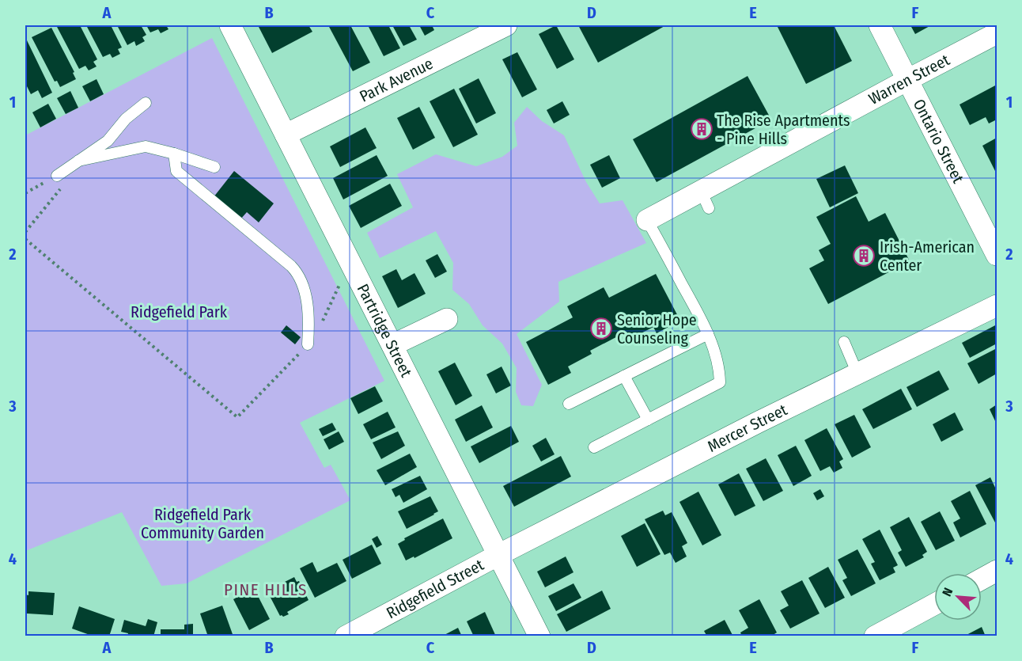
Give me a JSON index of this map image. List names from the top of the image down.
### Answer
{
  "streets": {
    "street": [
      "Warren Street",
      "Park Avenue",
      "Ontario Street",
      "Partridge Street",
      "Mercer Street",
      "Ridgefield Street"
    ]
  },
  "crossings": [
    ["Warren Street", "Ontario Street"],
    ["Park Avenue", "Partridge Street"],
    ["Partridge Street", "Mercer Street"],
    ["Partridge Street", "Ridgefield Street"],
    ["Mercer Street", "Ridgefield Street"]
  ],
  "districts": ["PINE HILLS"],
  "parks": ["Ridgefield Park", "Ridgefield Park Community Garden"],
  "places": {
    "building": ["The Rise Apartments - Pine Hills", "Irish-American Center", "Senior Hope Counseling"]
  },
  "north": "top left",
  "grid": {
    "columns": [
      "A",
      "B",
      "C",
      "D",
      "E",
      "F"
    ],
    "rows": [
      "1",
      "2",
      "3",
      "4"
    ]
  }
}
